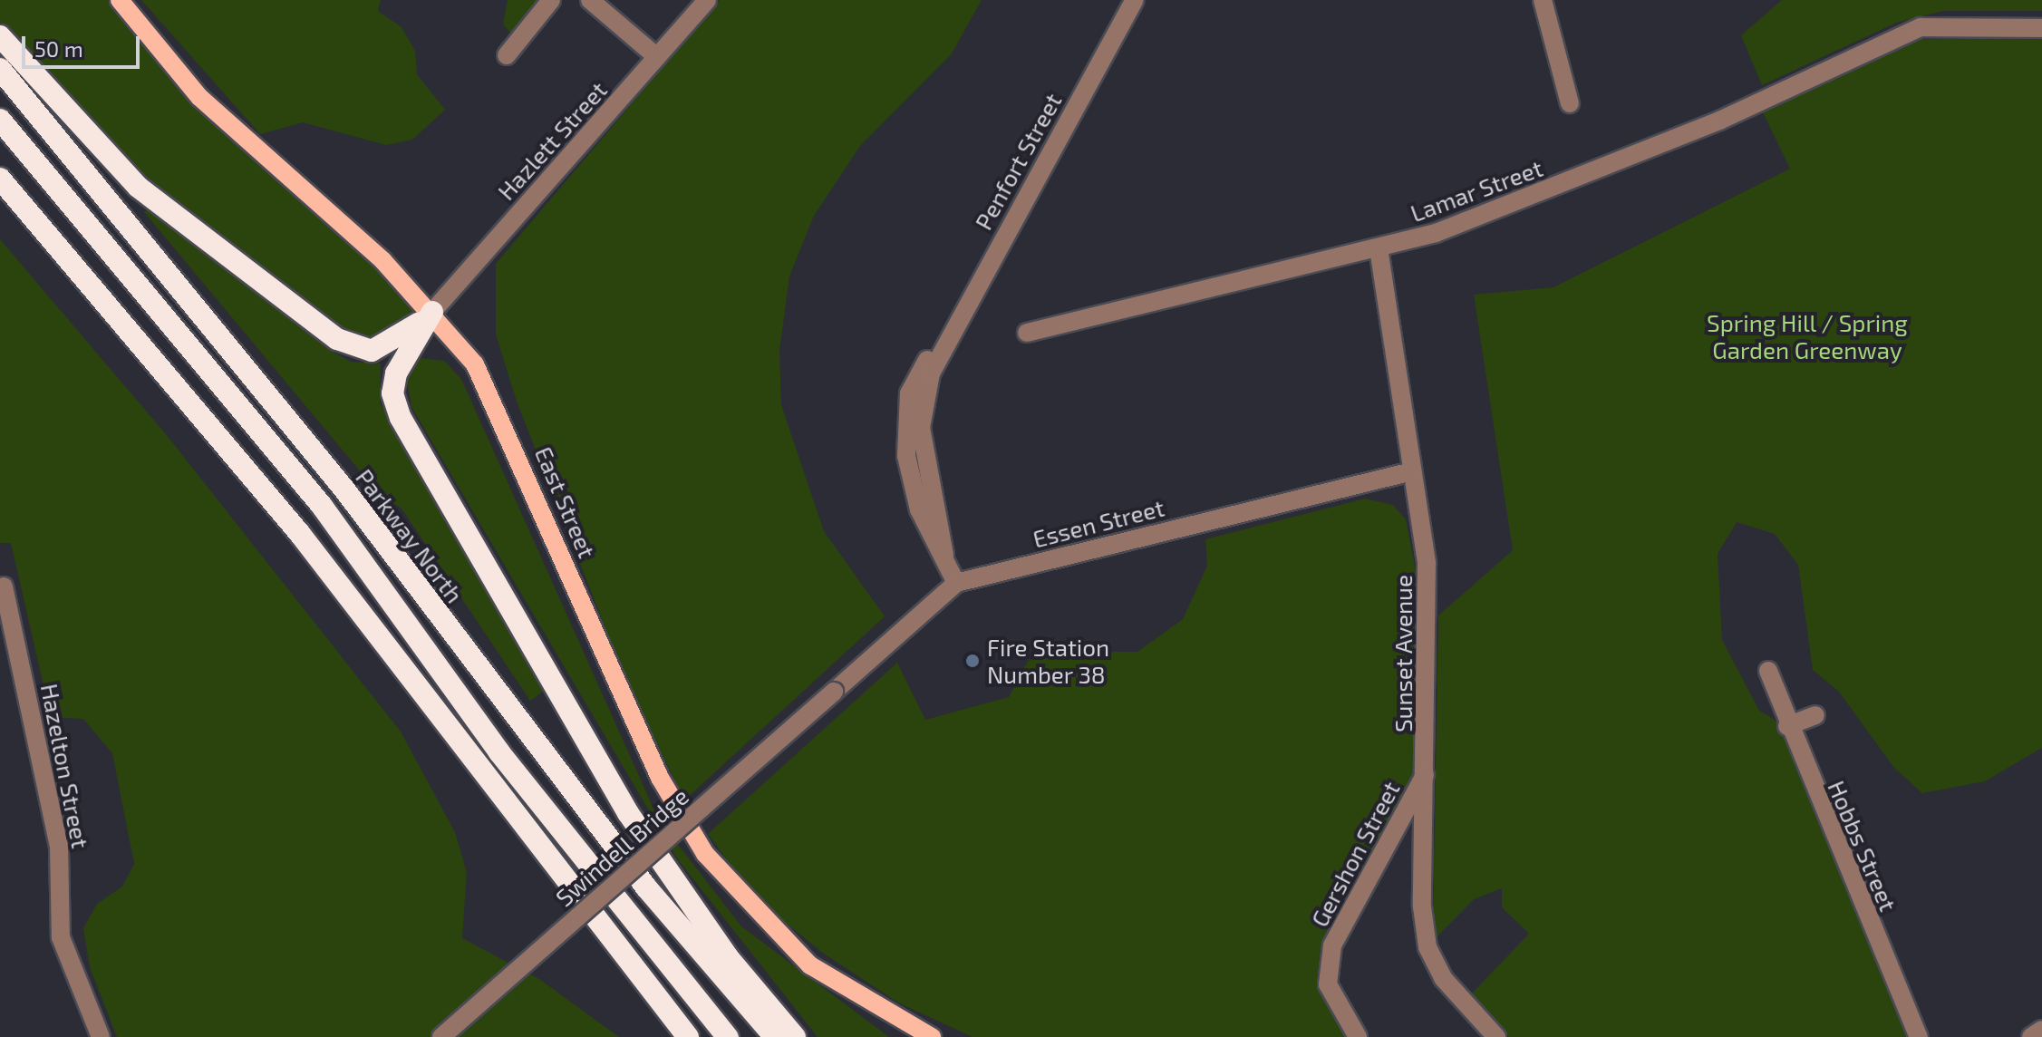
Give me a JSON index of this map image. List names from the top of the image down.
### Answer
{
  "streets": {
    "highway": ["Parkway North"],
    "main road": ["East Street"],
    "street": [
      "Hazlett Street",
      "Penfort Street",
      "Lamar Street",
      "Essen Street",
      "Sunset Avenue",
      "Hazelton Street",
      "Hobbs Street",
      "Swindell Bridge",
      "Gershon Street"
    ]
  },
  "crossings": [
    ["Hazlett Street", "East Street"],
    ["Penfort Street", "Essen Street"],
    ["Lamar Street", "Sunset Avenue"],
    ["Essen Street", "Sunset Avenue"],
    ["Essen Street", "Swindell Bridge"],
    ["Sunset Avenue", "Gershon Street"]
  ],
  "parks": ["Spring Hill / Spring Garden Greenway"],
  "places": ["Fire Station Number 38"],
  "scale_bar": "50 m"
}
